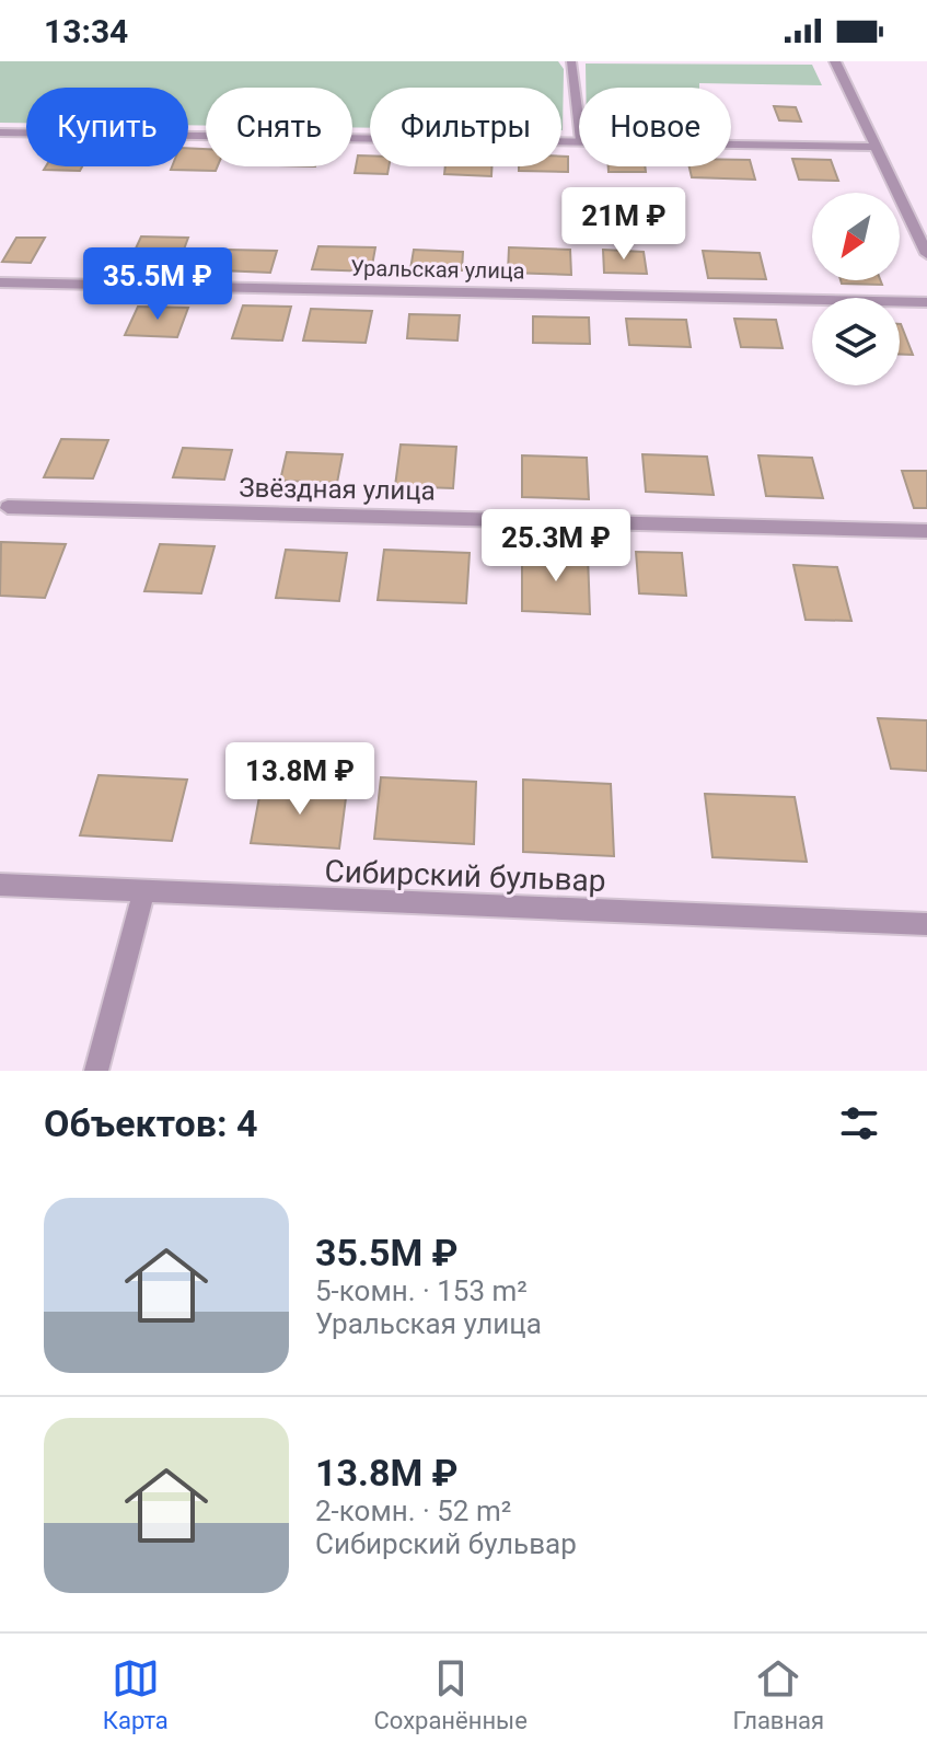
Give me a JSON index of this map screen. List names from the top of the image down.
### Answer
{
  "streets": {
    "street": ["Уральская улица", "Звёздная улица", "Сибирский бульвар"]
  },
  "north": "bottom left",
  "page": {
    "status": "13:34",
    "chip": [
      "Купить",
      "Снять",
      "Фильтры",
      "Новое"
    ],
    "price": [
      "21M ₽",
      "35.5M ₽",
      "25.3M ₽",
      "13.8M ₽"
    ],
    "heading": "Объектов: 4",
    "list": [
      {
        "name": "35.5M ₽",
        "note": "5-комн. · 153 m² · Уральская улица"
      },
      {
        "name": "13.8M ₽",
        "note": "2-комн. · 52 m² · Сибирский бульвар"
      }
    ],
    "tabs": ["Карта", "Сохранённые", "Главная"]
  }
}
